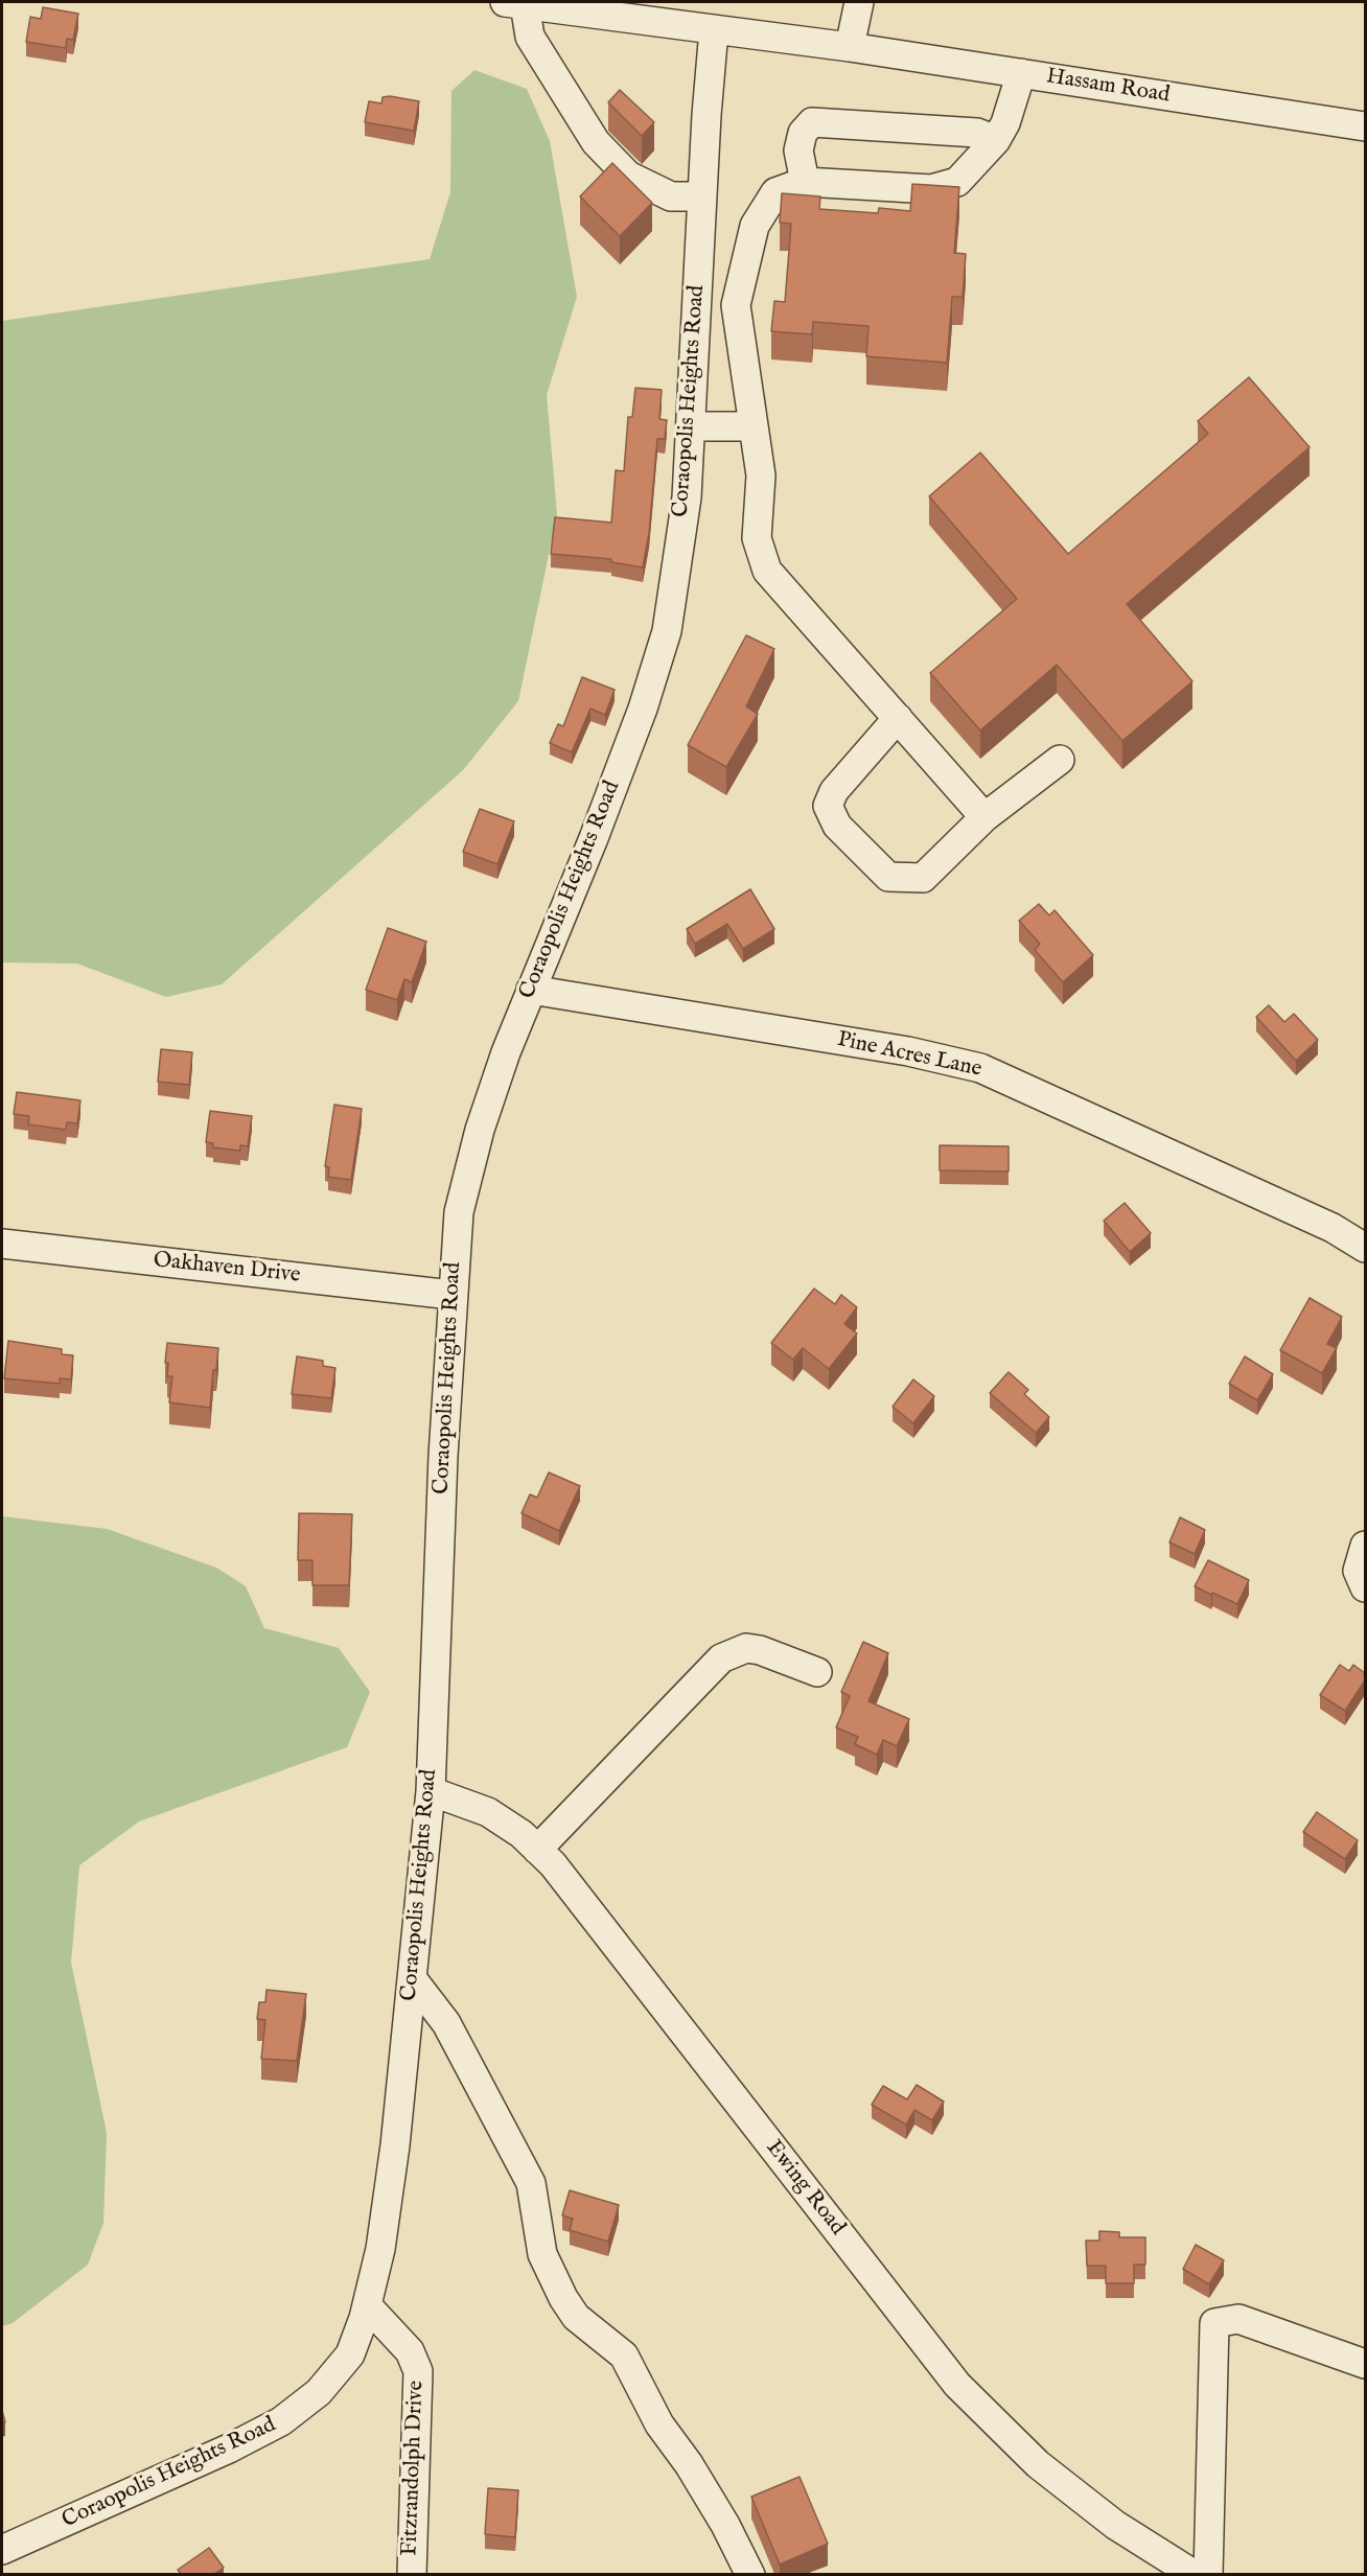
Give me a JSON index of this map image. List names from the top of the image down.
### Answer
{
  "streets": {
    "street": [
      "Hassam Road",
      "Coraopolis Heights Road",
      "Pine Acres Lane",
      "Oakhaven Drive",
      "Ewing Road",
      "Fitzrandolph Drive"
    ]
  },
  "crossings": [
    ["Hassam Road", "Coraopolis Heights Road"],
    ["Coraopolis Heights Road", "Pine Acres Lane"],
    ["Coraopolis Heights Road", "Oakhaven Drive"],
    ["Coraopolis Heights Road", "Ewing Road"],
    ["Coraopolis Heights Road", "Fitzrandolph Drive"]
  ]
}
